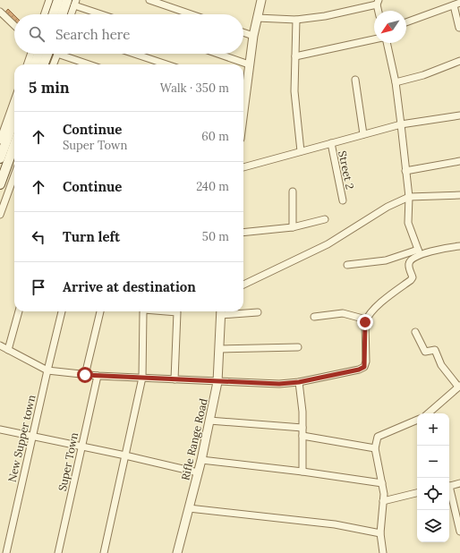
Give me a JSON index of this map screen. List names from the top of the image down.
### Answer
{
  "streets": {
    "street": [
      "Street 2",
      "New Supper town",
      "Rifle Range Road",
      "Super Town"
    ]
  },
  "north": "bottom left",
  "page": {
    "search": "Search here",
    "heading": ["5 min", "Walk · 350 m"],
    "list": [
      ["Continue", "Super Town", "60 m"],
      ["Continue", "240 m"],
      ["Turn left", "50 m"],
      "Arrive at destination"
    ],
    "map_buttons": ["+", "−"]
  }
}
